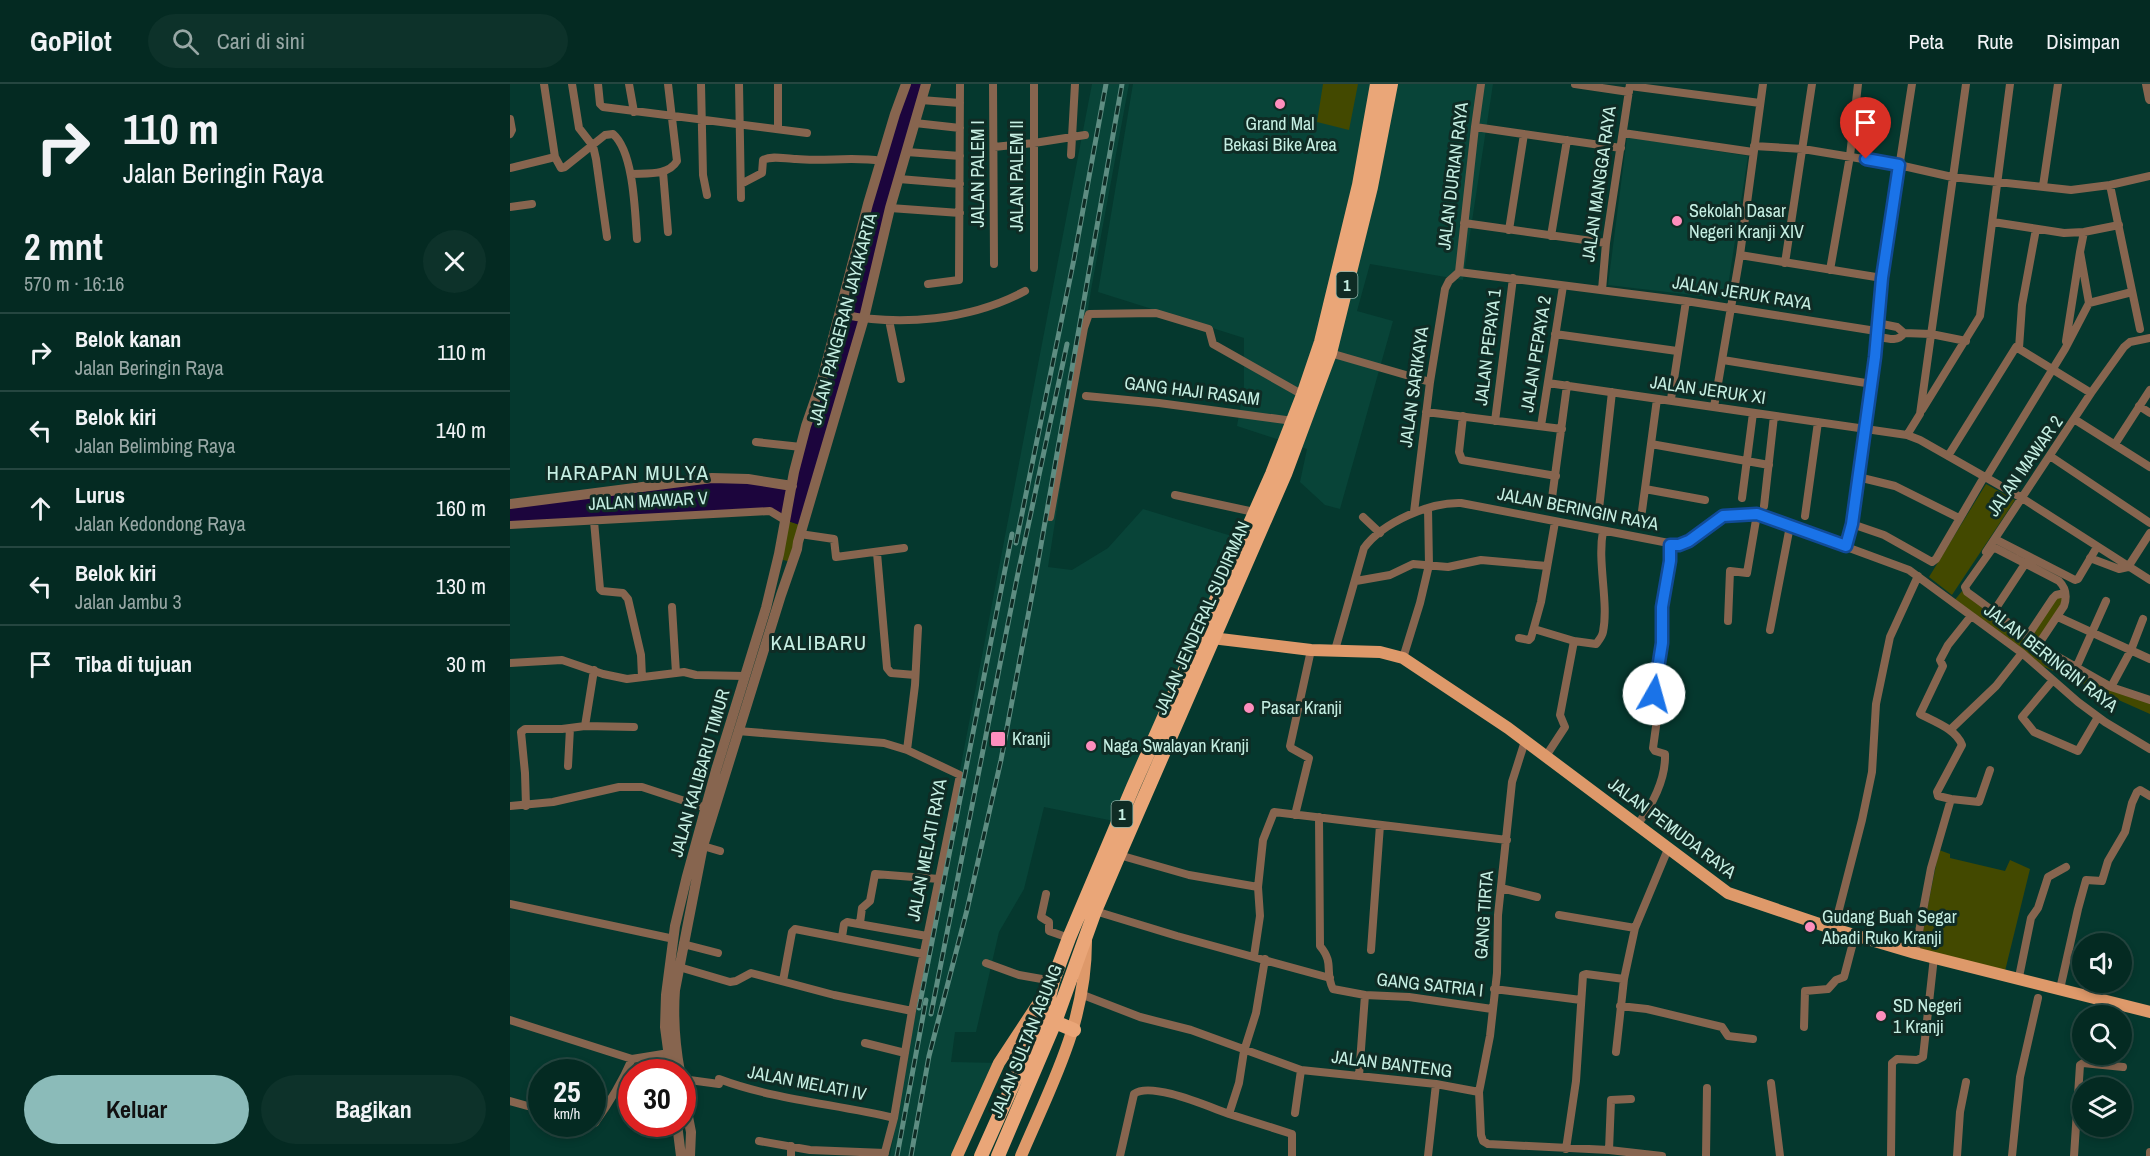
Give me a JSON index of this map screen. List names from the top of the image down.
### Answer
{
  "streets": {
    "highway": ["1", "JALAN JENDERAL SUDIRMAN", "JALAN SULTAN AGUNG"],
    "main road": ["JALAN PEMUDA RAYA"],
    "street": [
      "JALAN PALEM I",
      "JALAN PALEM II",
      "JALAN DURIAN RAYA",
      "JALAN MANGGA RAYA",
      "JALAN JERUK RAYA",
      "JALAN PANGERAN JAYAKARTA",
      "JALAN PEPAYA 1",
      "JALAN PEPAYA 2",
      "JALAN SARIKAYA",
      "JALAN JERUK XI",
      "GANG HAJI RASAM",
      "JALAN MAWAR 2",
      "JALAN MAWAR V",
      "JALAN BERINGIN RAYA",
      "JALAN KALIBARU TIMUR",
      "JALAN MELATI RAYA",
      "GANG TIRTA",
      "GANG SATRIA I",
      "JALAN BANTENG",
      "JALAN MELATI IV"
    ]
  },
  "crossings": [
    ["JALAN DURIAN RAYA", "JALAN JERUK RAYA"],
    ["JALAN DURIAN RAYA", "JALAN SARIKAYA"],
    ["JALAN MANGGA RAYA", "JALAN JERUK RAYA"],
    ["JALAN JERUK RAYA", "JALAN PEPAYA 1"],
    ["JALAN JERUK RAYA", "JALAN PEPAYA 2"],
    ["JALAN JERUK RAYA", "JALAN SARIKAYA"],
    ["JALAN PANGERAN JAYAKARTA", "JALAN KALIBARU TIMUR"],
    ["JALAN PEPAYA 2", "JALAN JERUK XI"],
    ["JALAN SARIKAYA", "JALAN BERINGIN RAYA"],
    ["JALAN JERUK XI", "JALAN MAWAR 2"],
    ["GANG HAJI RASAM", "JALAN JENDERAL SUDIRMAN"],
    ["JALAN MAWAR 2", "JALAN BERINGIN RAYA"],
    ["JALAN MAWAR V", "JALAN KALIBARU TIMUR"],
    ["JALAN BERINGIN RAYA", "JALAN PEMUDA RAYA"],
    ["JALAN JENDERAL SUDIRMAN", "JALAN PEMUDA RAYA"],
    ["JALAN JENDERAL SUDIRMAN", "JALAN SULTAN AGUNG"],
    ["JALAN JENDERAL SUDIRMAN", "JALAN BANTENG"],
    ["JALAN KALIBARU TIMUR", "JALAN MELATI RAYA"],
    ["JALAN PEMUDA RAYA", "GANG TIRTA"],
    ["JALAN MELATI RAYA", "JALAN MELATI IV"],
    ["GANG TIRTA", "GANG SATRIA I"],
    ["GANG TIRTA", "JALAN BANTENG"]
  ],
  "districts": ["HARAPAN MULYA", "KALIBARU"],
  "places": {
    "other": [
      "Grand Mal Bekasi Bike Area",
      "Sekolah Dasar Negeri Kranji XIV",
      "Pasar Kranji",
      "Naga Swalayan Kranji",
      "Gudang Buah Segar Abadi Ruko Kranji",
      "SD Negeri 1 Kranji"
    ],
    "transit": ["Kranji"]
  },
  "page": {
    "header": "GoPilot",
    "search": "Cari di sini",
    "nav": ["Peta", "Rute", "Disimpan"],
    "turn": ["110 m", "Jalan Beringin Raya"],
    "heading": ["2 mnt", "570 m · 16:16"],
    "list": [
      {
        "name": "Belok kanan",
        "note": "Jalan Beringin Raya",
        "value": "110 m"
      },
      {
        "name": "Belok kiri",
        "note": "Jalan Belimbing Raya",
        "value": "140 m"
      },
      {
        "name": "Lurus",
        "note": "Jalan Kedondong Raya",
        "value": "160 m"
      },
      {
        "name": "Belok kiri",
        "note": "Jalan Jambu 3",
        "value": "130 m"
      },
      {
        "name": "Tiba di tujuan",
        "value": "30 m"
      }
    ],
    "speed": "25 km/h",
    "limit": "30",
    "buttons": ["Keluar", "Bagikan"]
  }
}
